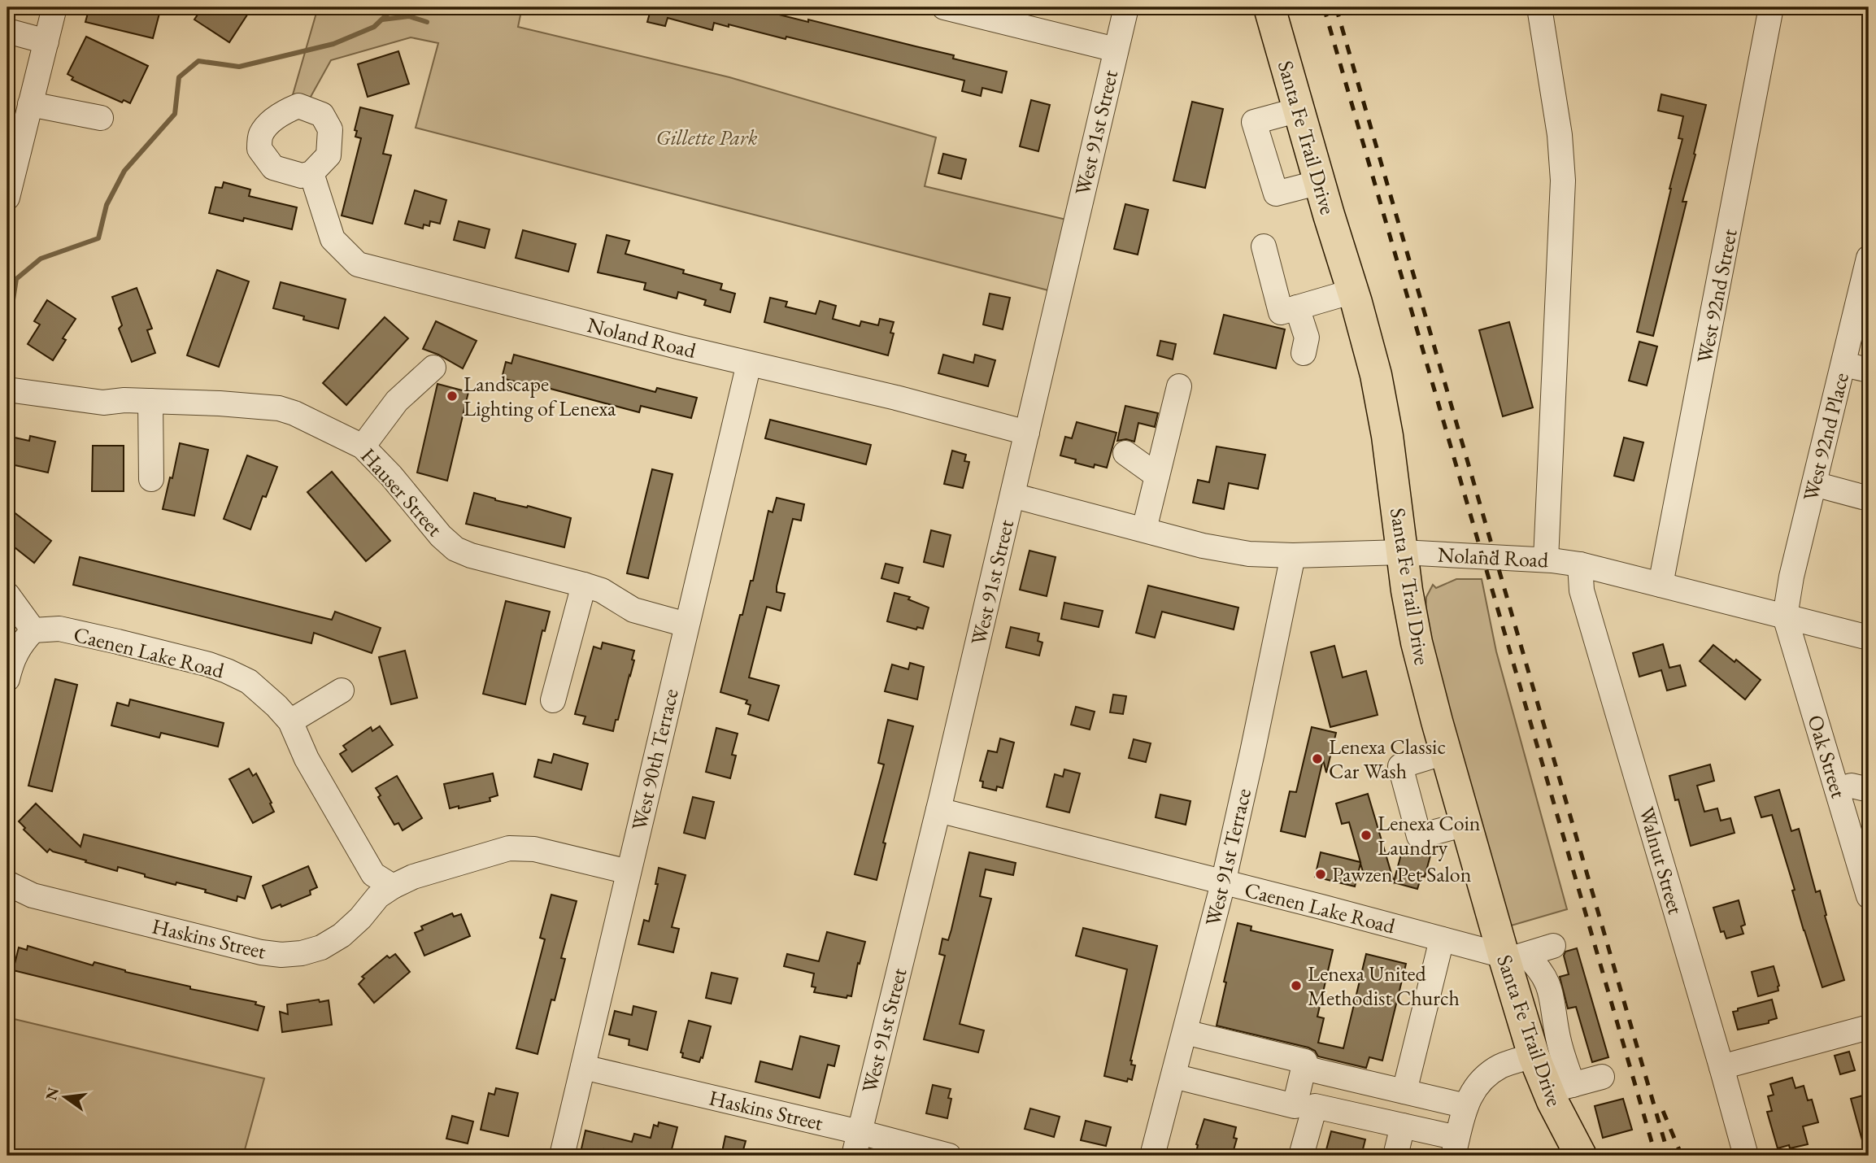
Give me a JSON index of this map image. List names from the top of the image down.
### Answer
{
  "streets": {
    "main road": ["Santa Fe Trail Drive"],
    "street": [
      "West 91st Street",
      "West 92nd Street",
      "Noland Road",
      "West 92nd Place",
      "Hauser Street",
      "Caenen Lake Road",
      "Oak Street",
      "West 90th Terrace",
      "West 91st Terrace",
      "Walnut Street",
      "Haskins Street"
    ]
  },
  "crossings": [
    ["West 91st Street", "Noland Road"],
    ["West 91st Street", "Caenen Lake Road"],
    ["West 91st Street", "Haskins Street"],
    ["Santa Fe Trail Drive", "Noland Road"],
    ["Santa Fe Trail Drive", "Caenen Lake Road"],
    ["West 92nd Street", "Noland Road"],
    ["Noland Road", "West 92nd Place"],
    ["Noland Road", "Oak Street"],
    ["Noland Road", "West 90th Terrace"],
    ["Noland Road", "West 91st Terrace"],
    ["Noland Road", "Walnut Street"],
    ["West 92nd Place", "Oak Street"],
    ["Hauser Street", "West 90th Terrace"],
    ["Caenen Lake Road", "West 91st Terrace"],
    ["Caenen Lake Road", "Haskins Street"],
    ["West 90th Terrace", "Haskins Street"]
  ],
  "parks": ["Gillette Park"],
  "places": [
    "Landscape Lighting of Lenexa",
    "Lenexa Classic Car Wash",
    "Lenexa Coin Laundry",
    "Pawzen Pet Salon",
    "Lenexa United Methodist Church"
  ],
  "north": "left"
}
